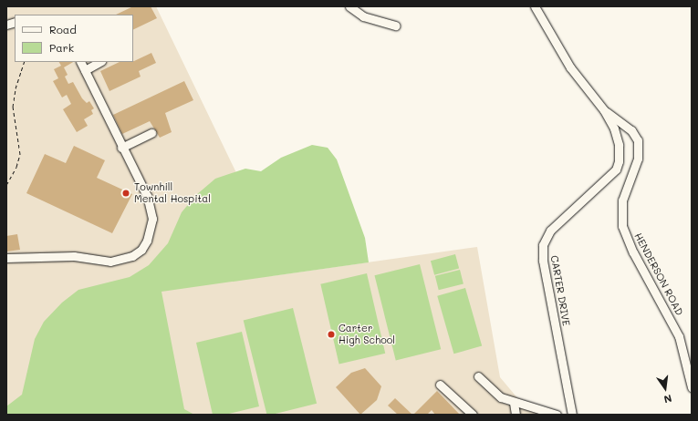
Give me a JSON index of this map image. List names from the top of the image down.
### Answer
{
  "streets": {
    "street": ["HENDERSON ROAD", "CARTER DRIVE"]
  },
  "places": ["Townhill Mental Hospital", "Carter High School"],
  "legend": ["Road", "Park"],
  "north": "bottom"
}
